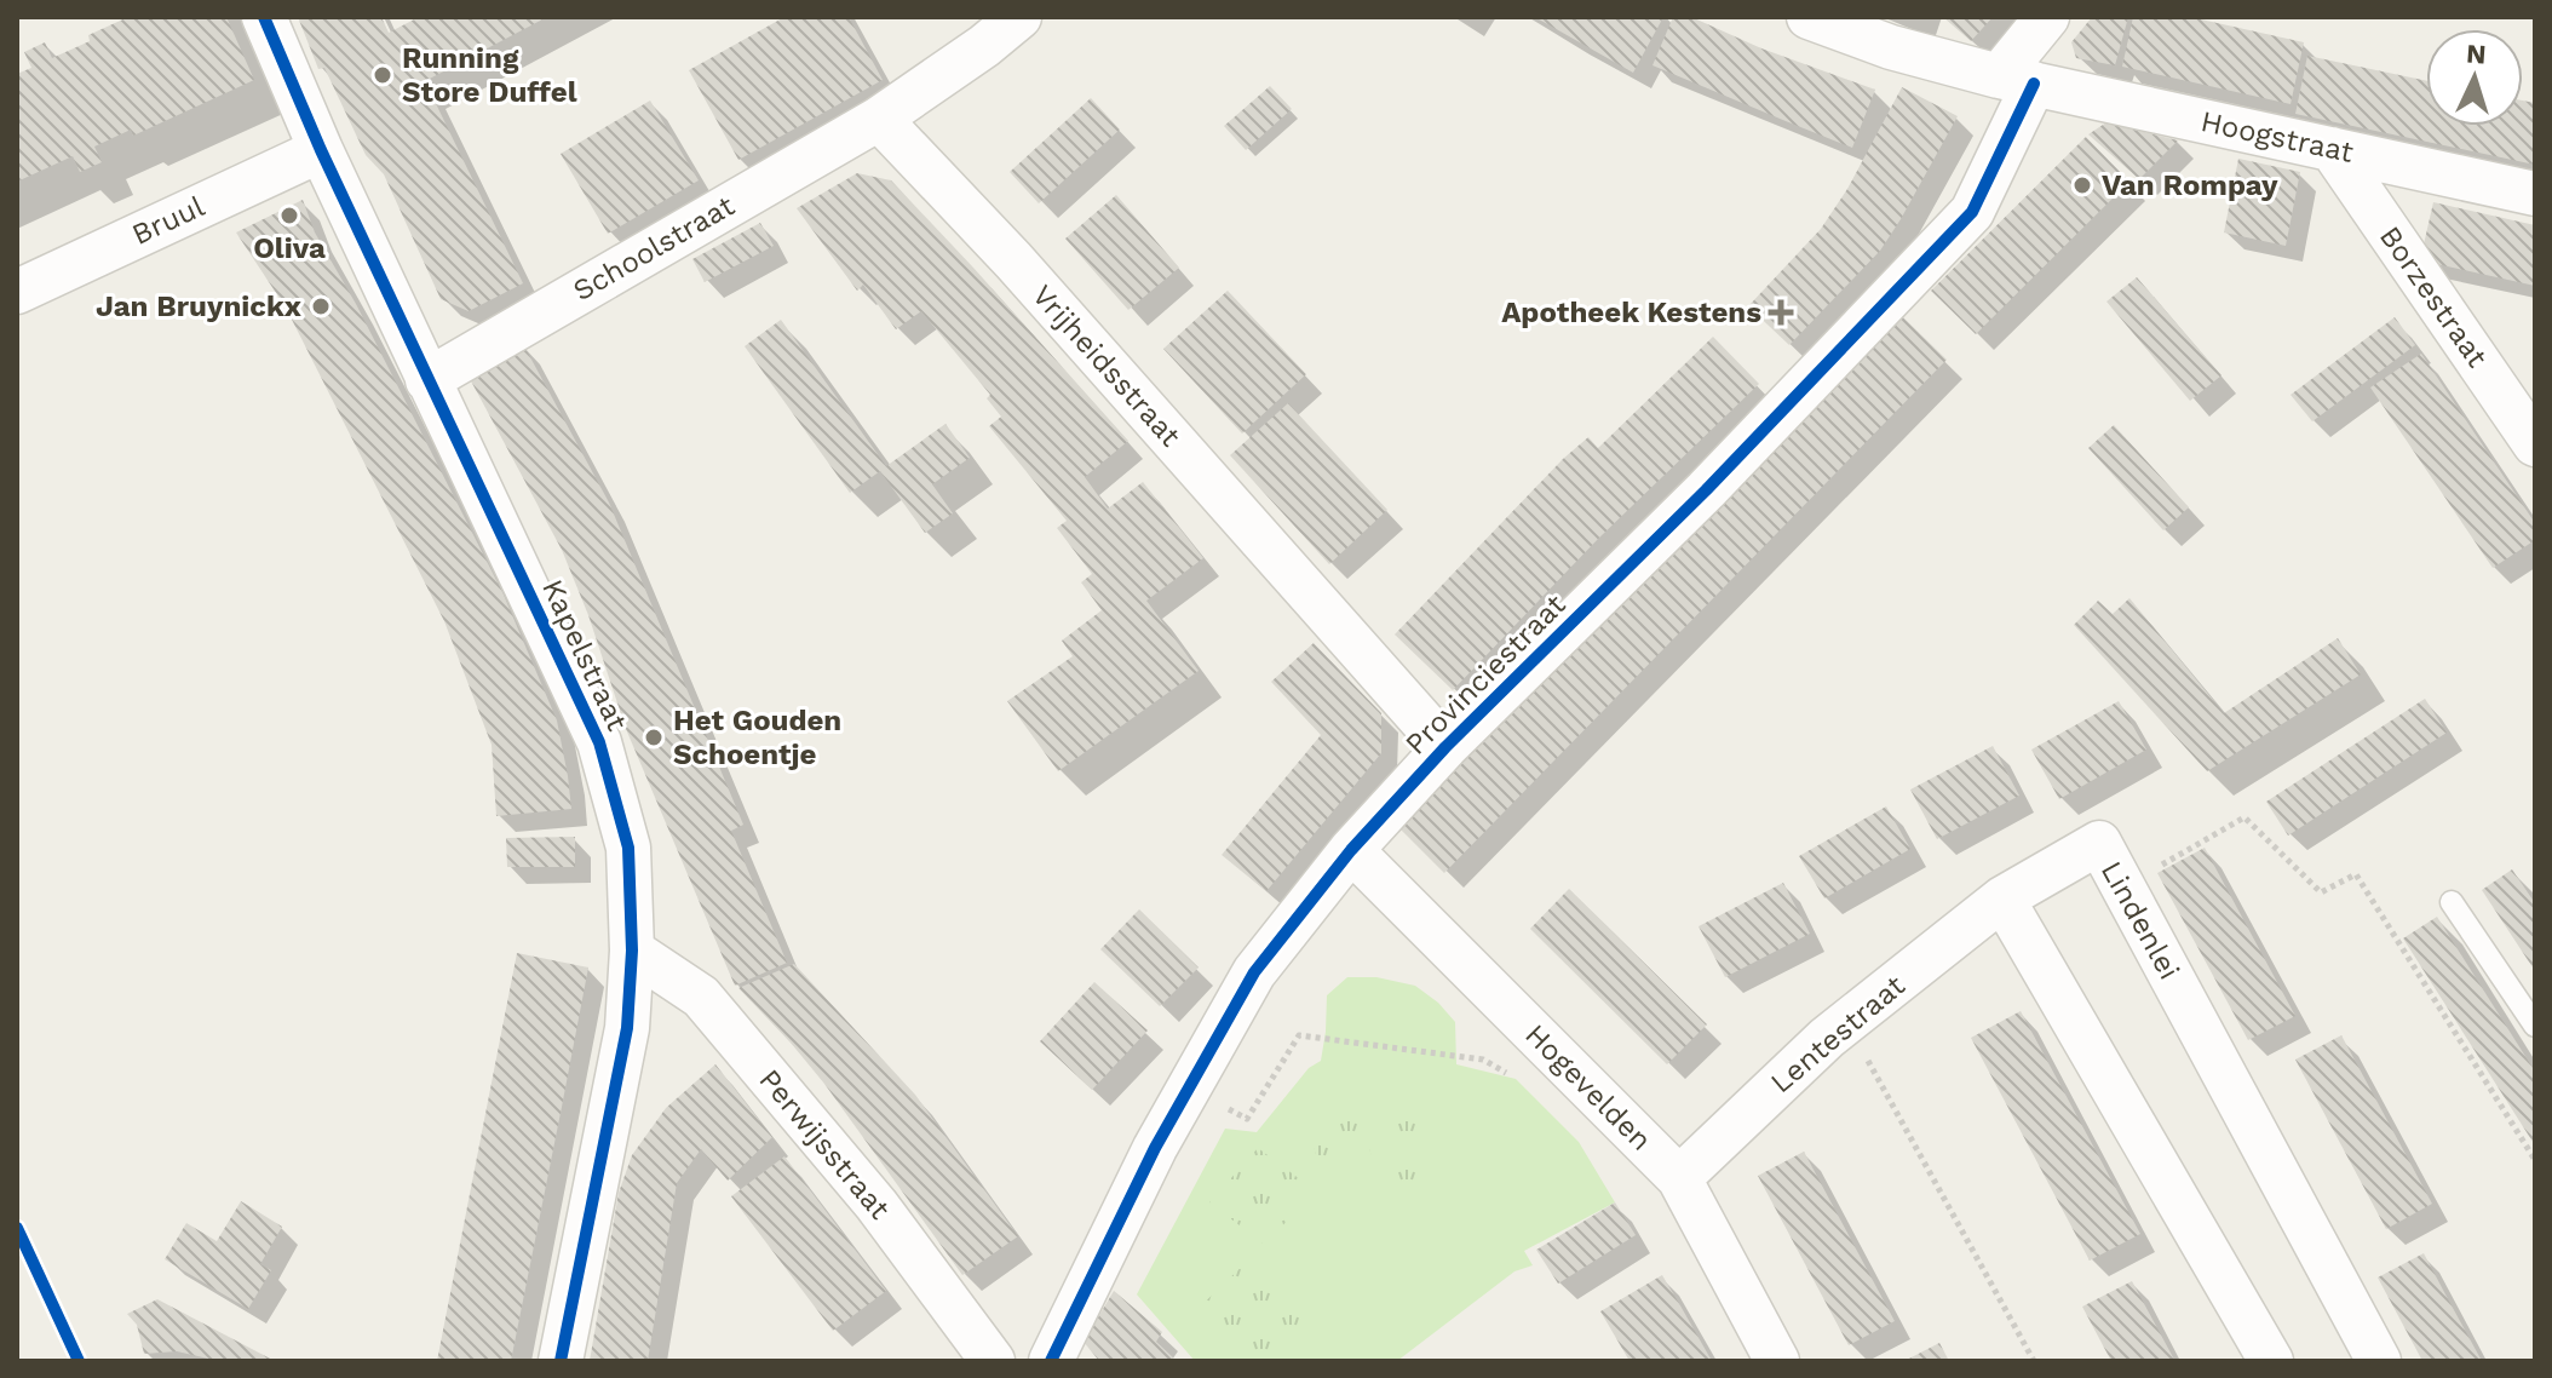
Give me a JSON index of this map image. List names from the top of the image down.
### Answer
{
  "streets": {
    "street": [
      "Hoogstraat",
      "Bruul",
      "Schoolstraat",
      "Borzestraat",
      "Vrijheidsstraat",
      "Kapelstraat",
      "Provinciestraat",
      "Lindenlei",
      "Lentestraat",
      "Hogevelden",
      "Perwijsstraat"
    ]
  },
  "crossings": [
    ["Hoogstraat", "Borzestraat"],
    ["Hoogstraat", "Provinciestraat"],
    ["Bruul", "Kapelstraat"],
    ["Schoolstraat", "Vrijheidsstraat"],
    ["Schoolstraat", "Kapelstraat"],
    ["Vrijheidsstraat", "Provinciestraat"],
    ["Kapelstraat", "Perwijsstraat"],
    ["Provinciestraat", "Hogevelden"],
    ["Lindenlei", "Lentestraat"],
    ["Lentestraat", "Hogevelden"]
  ],
  "places": {
    "other": [
      "Running Store Duffel",
      "Van Rompay",
      "Oliva",
      "Jan Bruynickx",
      "Het Gouden Schoentje"
    ],
    "health": ["Apotheek Kestens"]
  },
  "north": "top"
}
